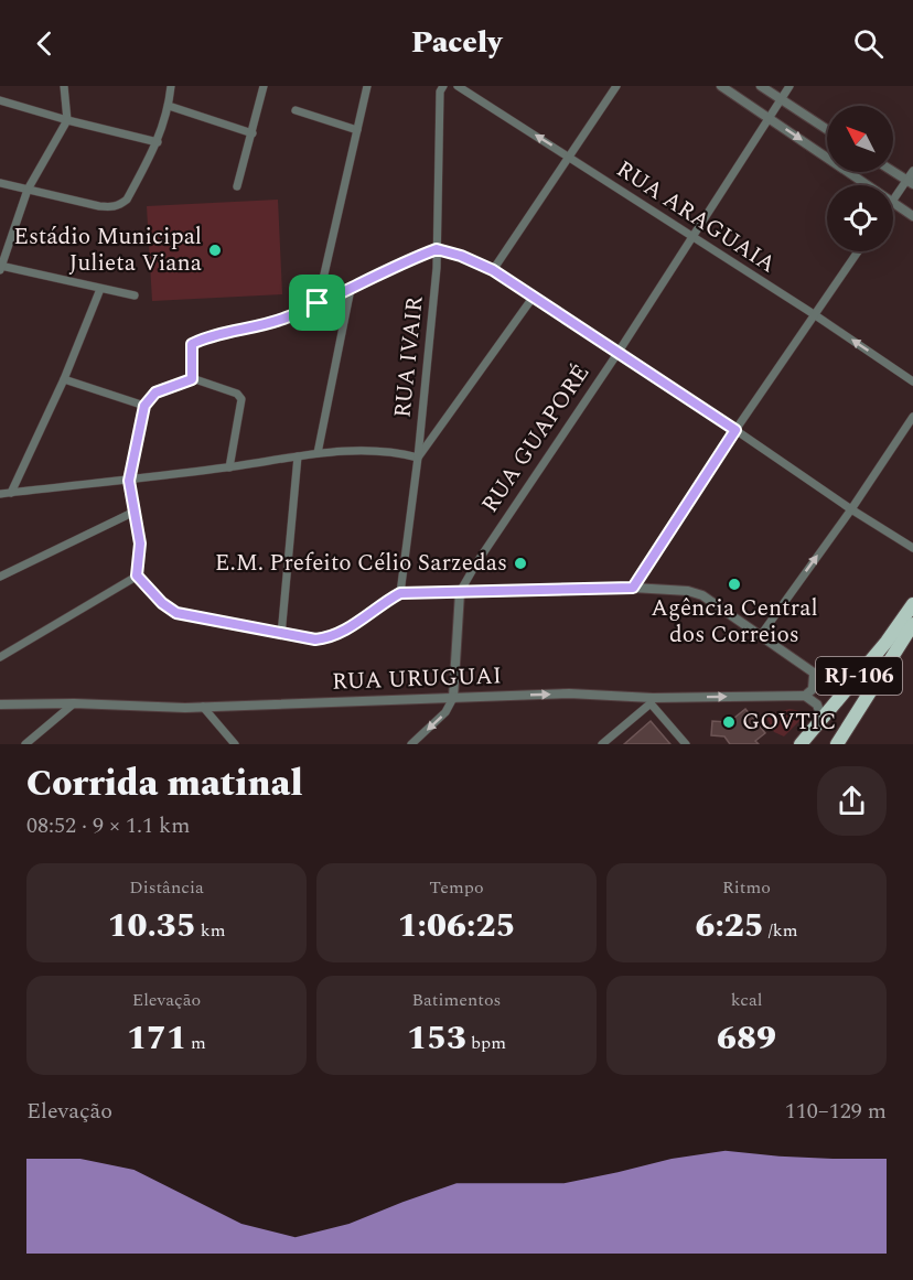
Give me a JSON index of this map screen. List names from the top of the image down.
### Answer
{
  "streets": {
    "highway": ["RJ-106"],
    "street": [
      "RUA ARAGUAIA",
      "RUA IVAIR",
      "RUA GUAPORÉ",
      "RUA URUGUAI"
    ]
  },
  "crossings": [
    ["RUA ARAGUAIA", "RUA GUAPORÉ"],
    ["RUA GUAPORÉ", "RUA URUGUAI"]
  ],
  "one_way": ["RUA ARAGUAIA", "RUA URUGUAI"],
  "places": [
    "Estádio Municipal Julieta Viana",
    "E.M. Prefeito Célio Sarzedas",
    "Agência Central dos Correios",
    "GOVTIC"
  ],
  "north": "top left",
  "page": {
    "header": "Pacely",
    "heading": ["Corrida matinal", "08:52 · 9 × 1.1 km"],
    "stats": [
      ["Distância", "10.35 km"],
      ["Tempo", "1:06:25"],
      ["Ritmo", "6:25 /km"],
      ["Elevação", "171 m"],
      ["Batimentos", "153 bpm"],
      ["kcal", "689"]
    ],
    "chart": ["Elevação", "110–129 m"]
  }
}
